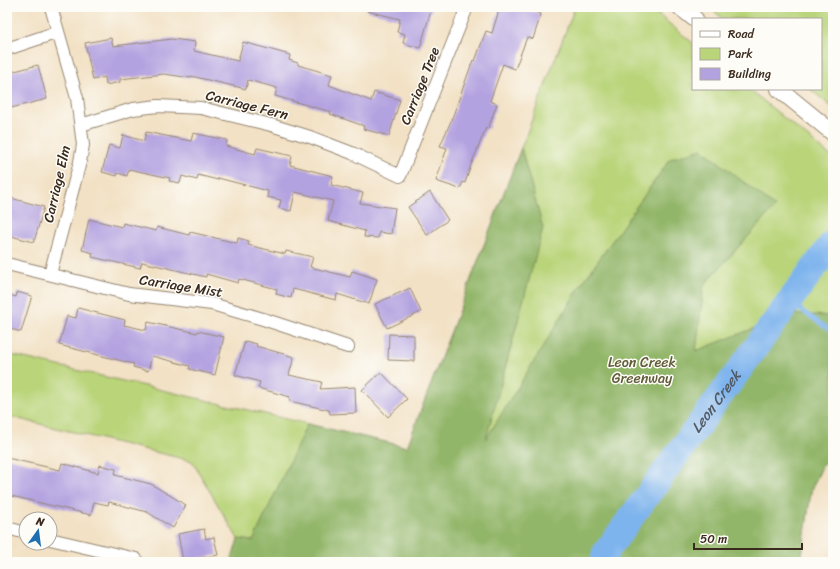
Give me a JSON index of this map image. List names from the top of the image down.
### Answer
{
  "streets": {
    "street": [
      "Carriage Tree",
      "Carriage Fern",
      "Carriage Elm",
      "Carriage Mist"
    ]
  },
  "crossings": [
    ["Carriage Tree", "Carriage Fern"],
    ["Carriage Fern", "Carriage Elm"],
    ["Carriage Elm", "Carriage Mist"]
  ],
  "water": ["Leon Creek"],
  "parks": ["Leon Creek Greenway"],
  "legend": ["Road", "Park", "Building"],
  "scale_bar": "50 m",
  "north": "top"
}
